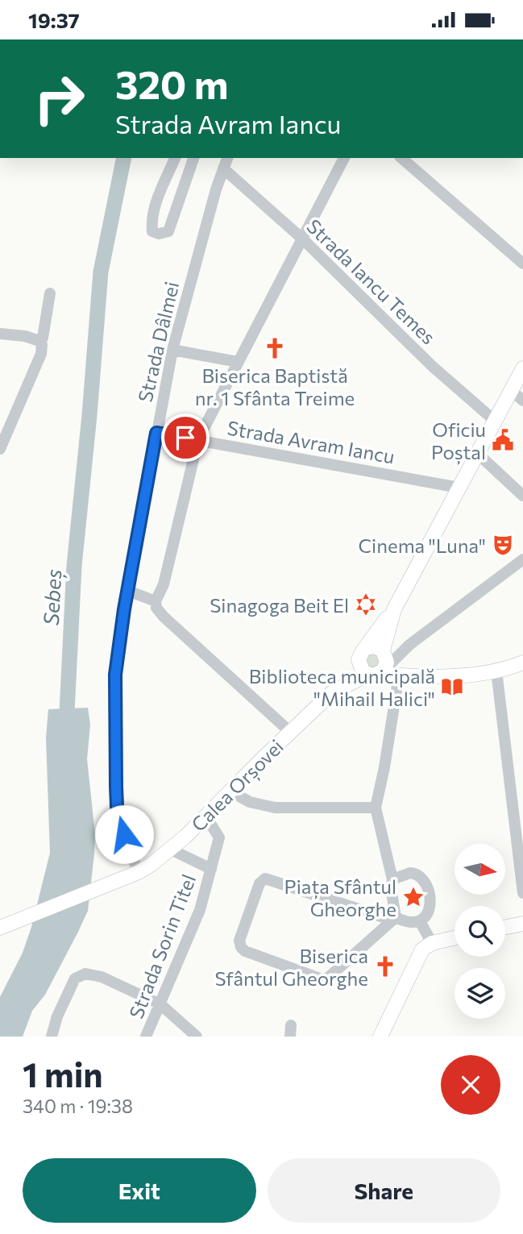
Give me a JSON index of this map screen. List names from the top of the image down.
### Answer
{
  "streets": {
    "main road": ["Calea Orșovei"],
    "street": [
      "Strada Iancu Temes",
      "Strada Dâlmei",
      "Strada Avram Iancu",
      "Strada Sorin Titel"
    ]
  },
  "crossings": [
    ["Strada Iancu Temes", "Strada Dâlmei"],
    ["Strada Dâlmei", "Strada Avram Iancu"],
    ["Strada Dâlmei", "Calea Orșovei"],
    ["Calea Orșovei", "Strada Sorin Titel"]
  ],
  "water": ["Sebeș"],
  "places": {
    "church": ["Biserica Baptistă nr. 1 Sfânta Treime", "Biserica Sfântul Gheorghe"],
    "public building": ["Oficiu Poștal"],
    "theatre": ["Cinema \"Luna\""],
    "synagogue": ["Sinagoga Beit El"],
    "library": ["Biblioteca municipală \"Mihail Halici\""],
    "place": ["Piața Sfântul Gheorghe"]
  },
  "north": "right",
  "page": {
    "status": "19:37",
    "turn": ["320 m", "Strada Avram Iancu"],
    "heading": ["1 min", "340 m · 19:38"],
    "buttons": ["Exit", "Share"]
  }
}
